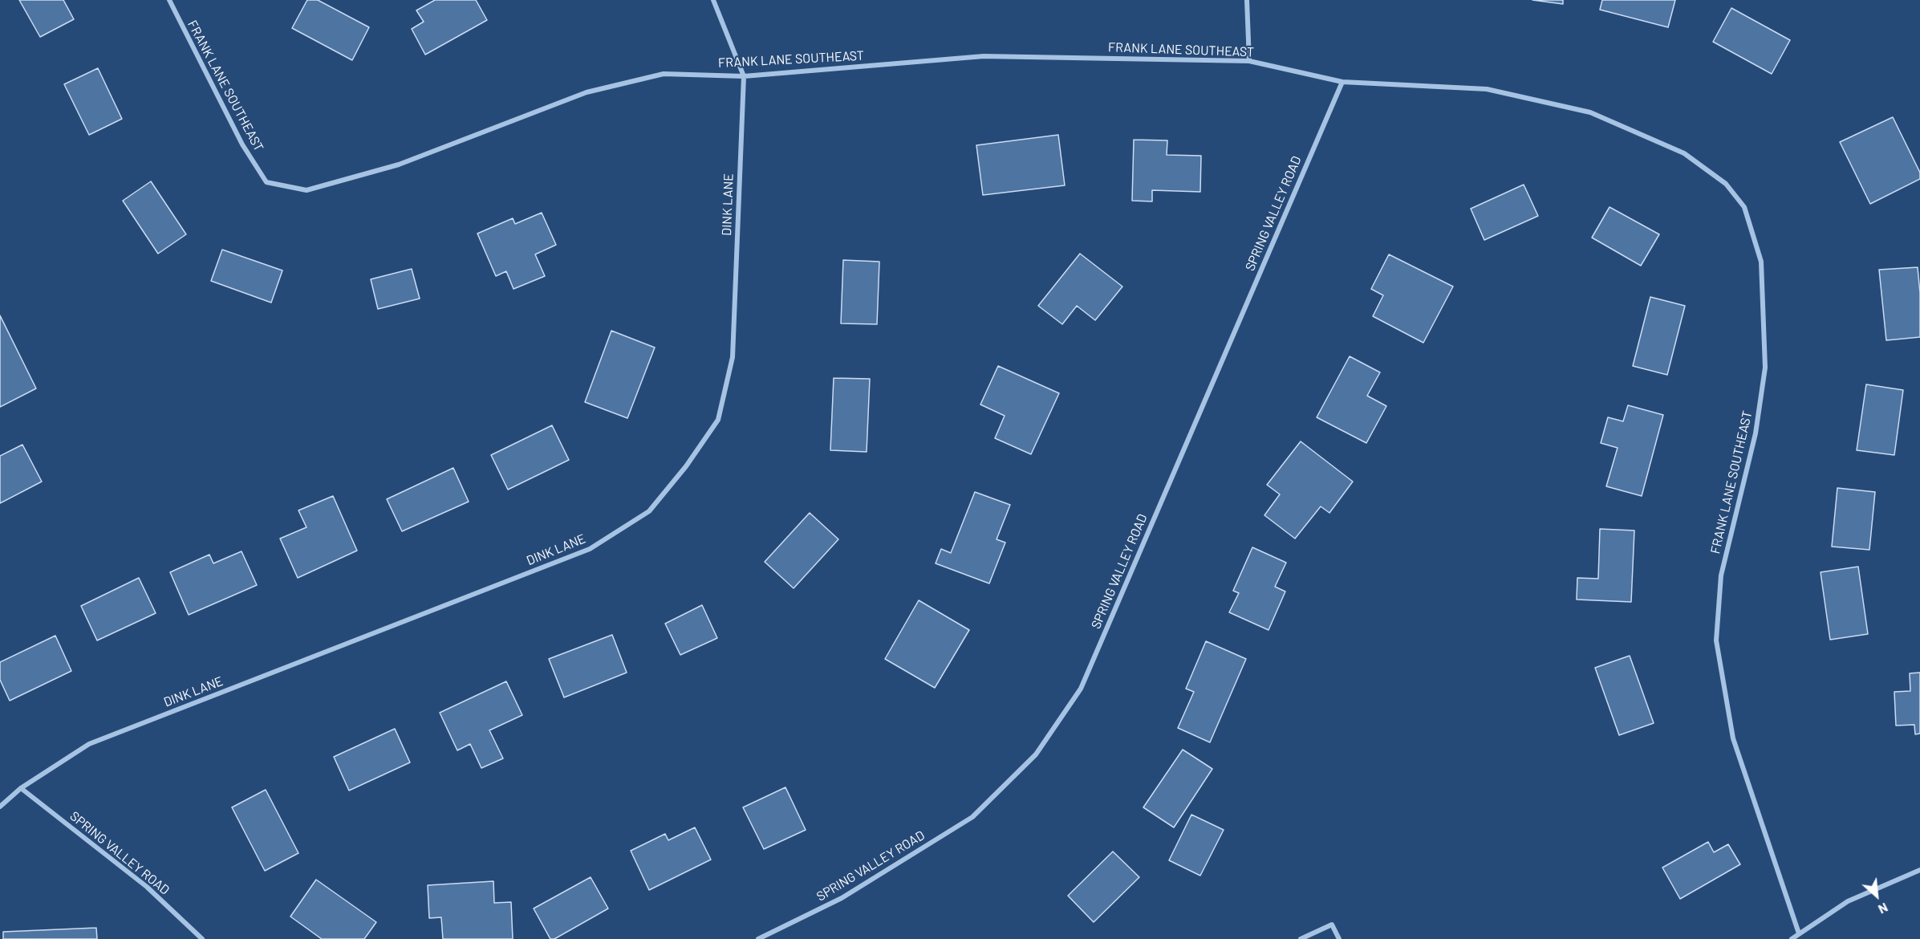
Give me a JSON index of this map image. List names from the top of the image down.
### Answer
{
  "streets": {
    "street": ["FRANK LANE SOUTHEAST", "DINK LANE", "SPRING VALLEY ROAD"]
  },
  "crossings": [
    ["FRANK LANE SOUTHEAST", "DINK LANE"],
    ["FRANK LANE SOUTHEAST", "SPRING VALLEY ROAD"],
    ["DINK LANE", "SPRING VALLEY ROAD"]
  ],
  "north": "bottom right"
}
